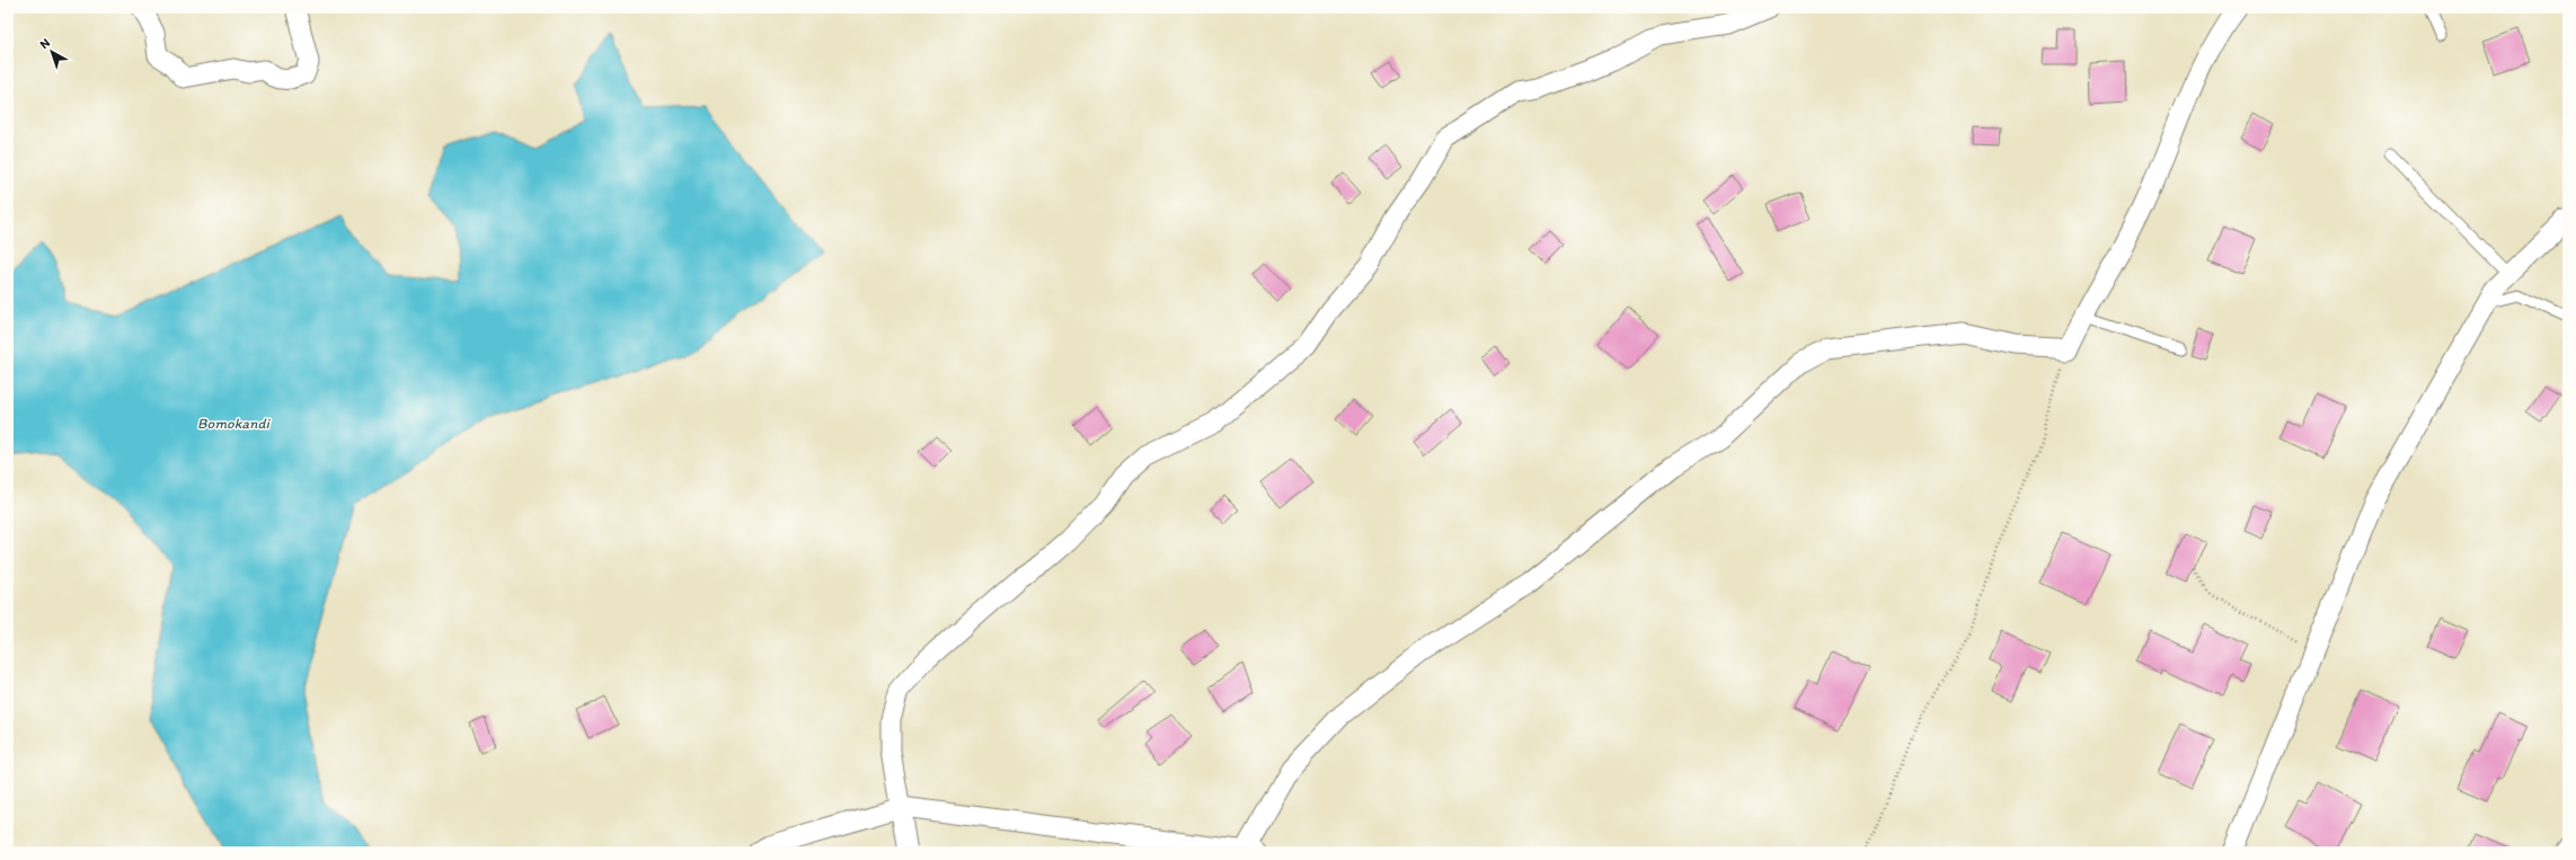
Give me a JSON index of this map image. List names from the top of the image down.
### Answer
{
  "water": ["Bomokandi"],
  "north": "top left"
}
